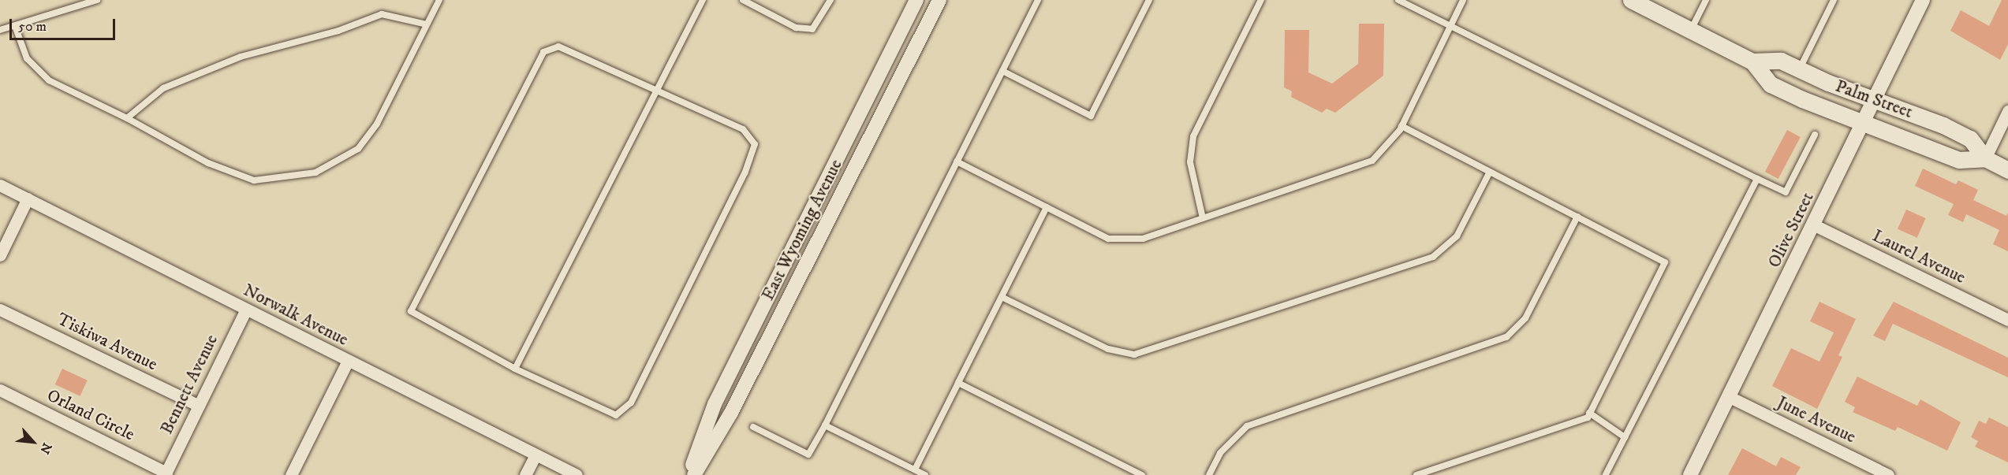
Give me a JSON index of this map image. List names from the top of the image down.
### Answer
{
  "streets": {
    "main road": ["Palm Street"],
    "street": [
      "East Wyoming Avenue",
      "Olive Street",
      "Laurel Avenue",
      "Norwalk Avenue",
      "Tiskiwa Avenue",
      "Bennett Avenue",
      "Orland Circle",
      "June Avenue"
    ]
  },
  "crossings": [
    ["Palm Street", "Olive Street"],
    ["Olive Street", "Laurel Avenue"],
    ["Olive Street", "June Avenue"],
    ["Norwalk Avenue", "Bennett Avenue"],
    ["Tiskiwa Avenue", "Bennett Avenue"],
    ["Bennett Avenue", "Orland Circle"]
  ],
  "scale_bar": "50 m",
  "north": "bottom right"
}
